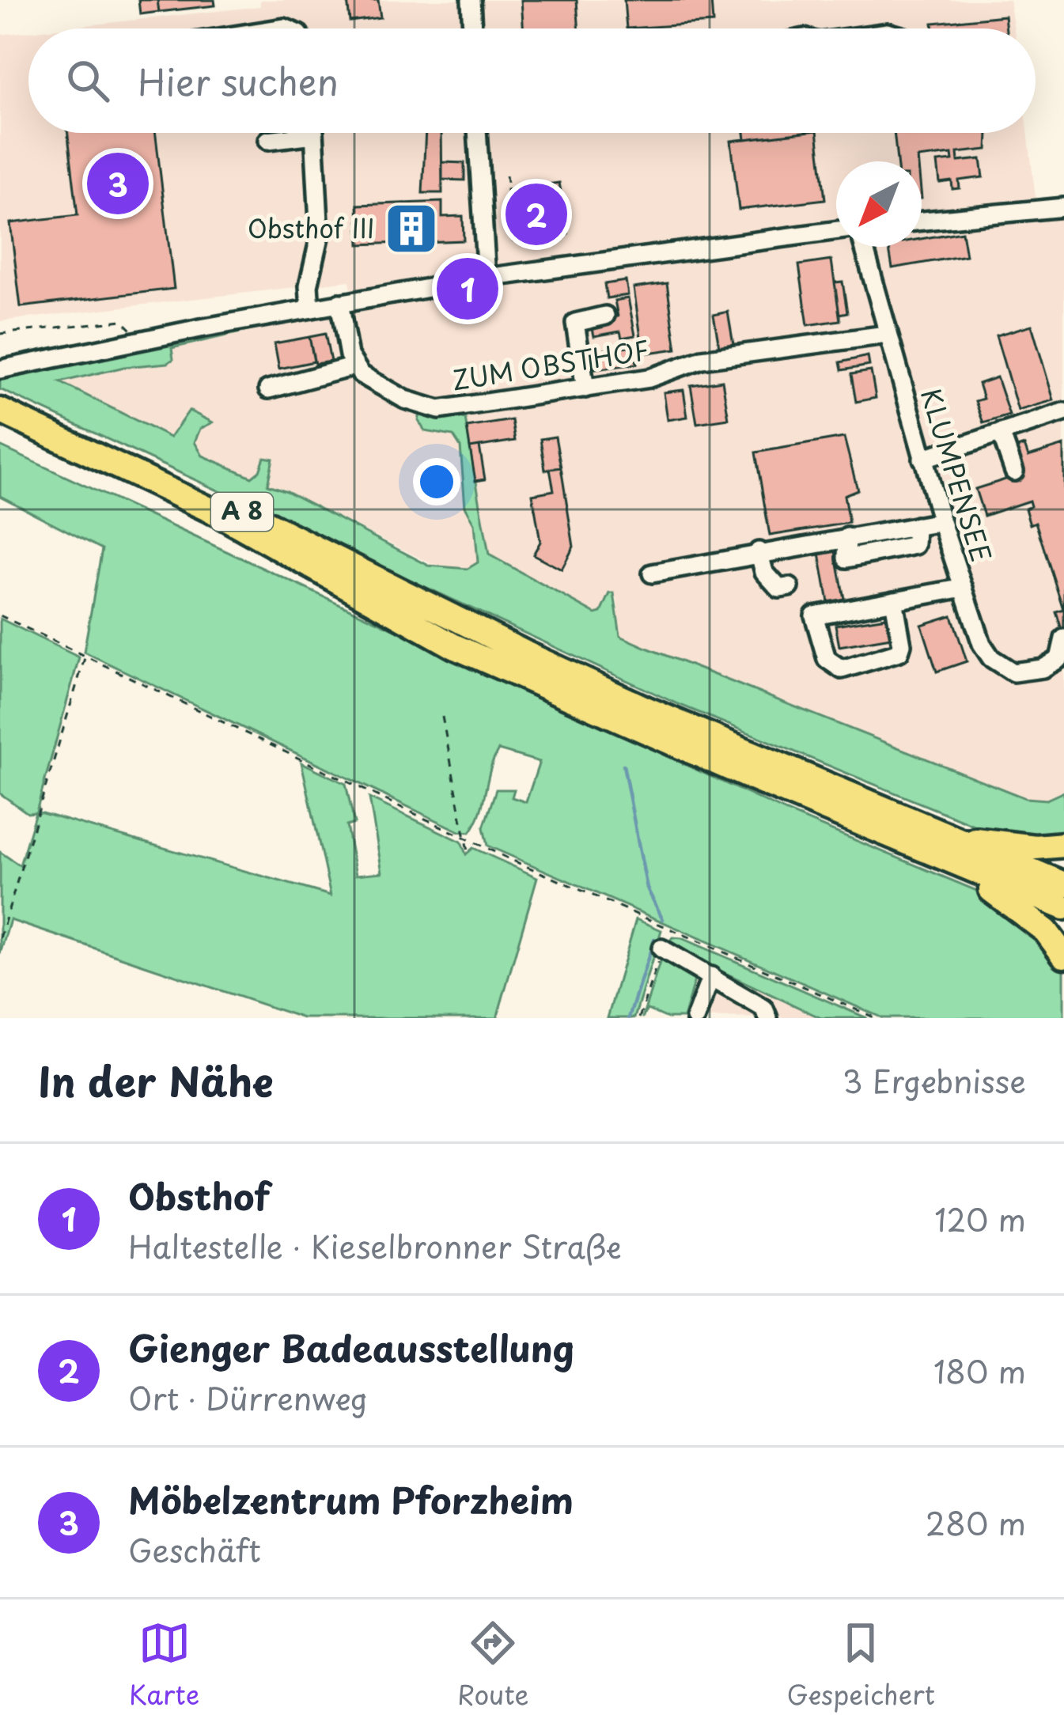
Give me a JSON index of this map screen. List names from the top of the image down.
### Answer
{
  "streets": {
    "highway": ["A 8"],
    "street": ["ZUM OBSTHOF", "KLUMPENSEE"]
  },
  "crossings": [
    ["ZUM OBSTHOF", "KLUMPENSEE"]
  ],
  "places": {
    "building": ["Obsthof III"]
  },
  "north": "bottom left",
  "page": {
    "search": "Hier suchen",
    "pins": ["3", "2", "1"],
    "heading": ["In der Nähe", "3 Ergebnisse"],
    "list": [
      {
        "mark": "1",
        "name": "Obsthof",
        "note": "Haltestelle · Kieselbronner Straße",
        "value": "120 m"
      },
      {
        "mark": "2",
        "name": "Gienger Badeausstellung",
        "note": "Ort · Dürrenweg",
        "value": "180 m"
      },
      {
        "mark": "3",
        "name": "Möbelzentrum Pforzheim",
        "note": "Geschäft",
        "value": "280 m"
      }
    ],
    "nav": ["Karte", "Route", "Gespeichert"]
  }
}
